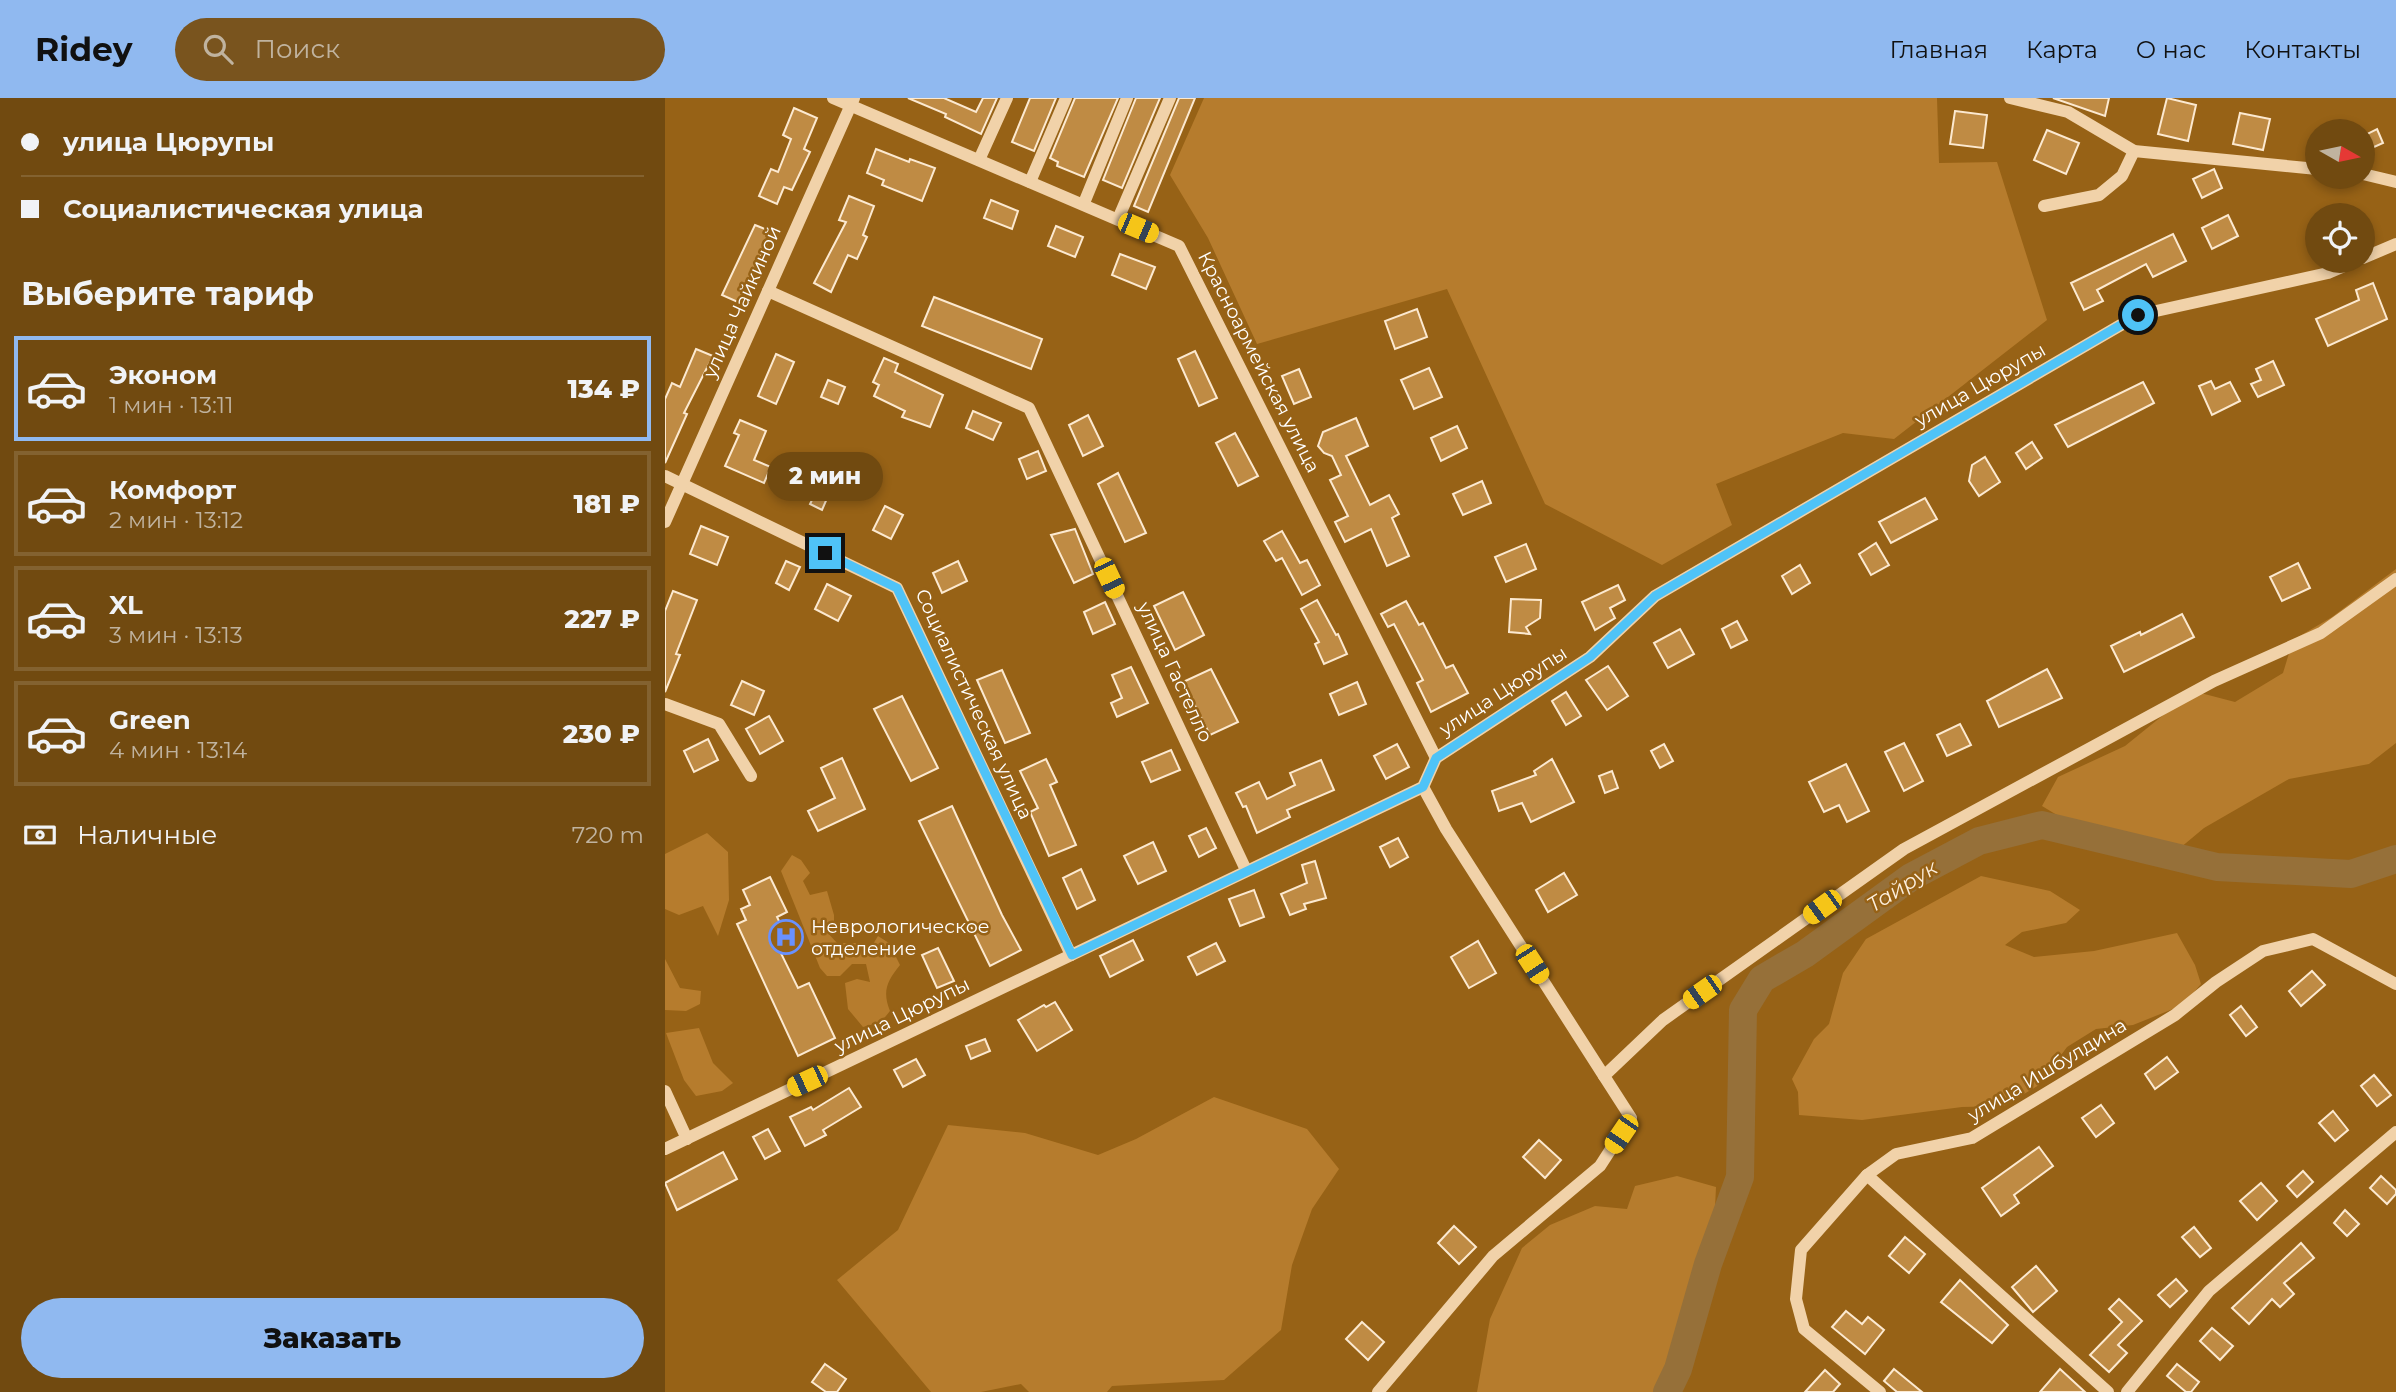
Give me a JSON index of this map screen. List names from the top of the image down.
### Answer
{
  "streets": {
    "street": [
      "улица Чайкиной",
      "Красноармейская улица",
      "улица Цюрупы",
      "улица Гастелло",
      "Социалистическая улица",
      "улица Ишбулдина"
    ]
  },
  "crossings": [
    ["улица Чайкиной", "Красноармейская улица"],
    ["улица Чайкиной", "улица Гастелло"],
    ["улица Чайкиной", "Социалистическая улица"],
    ["Красноармейская улица", "улица Цюрупы"],
    ["улица Цюрупы", "улица Гастелло"],
    ["улица Цюрупы", "Социалистическая улица"]
  ],
  "water": ["Тайрук"],
  "places": {
    "hospital": ["Неврологическое отделение"]
  },
  "north": "right",
  "page": {
    "header": "Ridey",
    "search": "Поиск",
    "nav": [
      "Главная",
      "Карта",
      "О нас",
      "Контакты"
    ],
    "banner": ["улица Цюрупы", "Социалистическая улица"],
    "heading": "Выберите тариф",
    "list": [
      {
        "name": "Эконом",
        "note": "1 мин · 13:11",
        "value": "134 ₽"
      },
      {
        "name": "Комфорт",
        "note": "2 мин · 13:12",
        "value": "181 ₽"
      },
      {
        "name": "XL",
        "note": "3 мин · 13:13",
        "value": "227 ₽"
      },
      {
        "name": "Green",
        "note": "4 мин · 13:14",
        "value": "230 ₽"
      }
    ],
    "bubble": "2 мин",
    "pay": ["Наличные", "720 m"],
    "buttons": "Заказать"
  }
}
